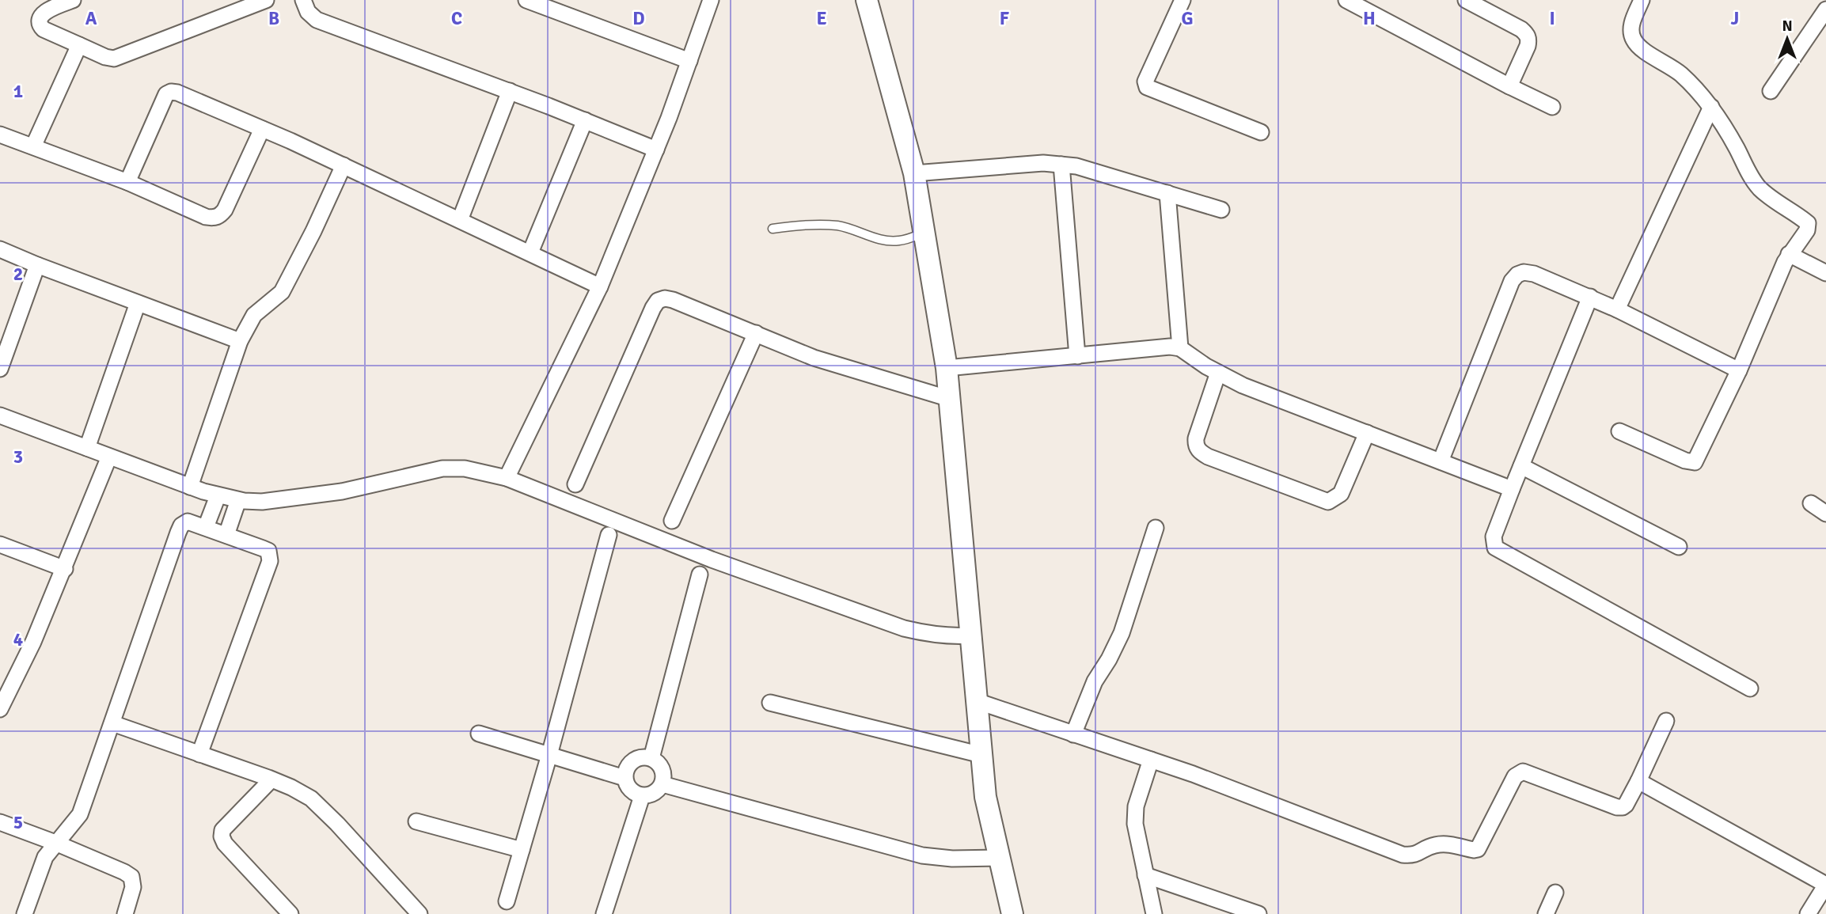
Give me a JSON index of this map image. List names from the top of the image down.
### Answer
{
  "north": "top",
  "grid": {
    "columns": [
      "A",
      "B",
      "C",
      "D",
      "E",
      "F",
      "G",
      "H",
      "I",
      "J"
    ],
    "rows": [
      "1",
      "2",
      "3",
      "4",
      "5"
    ]
  }
}
